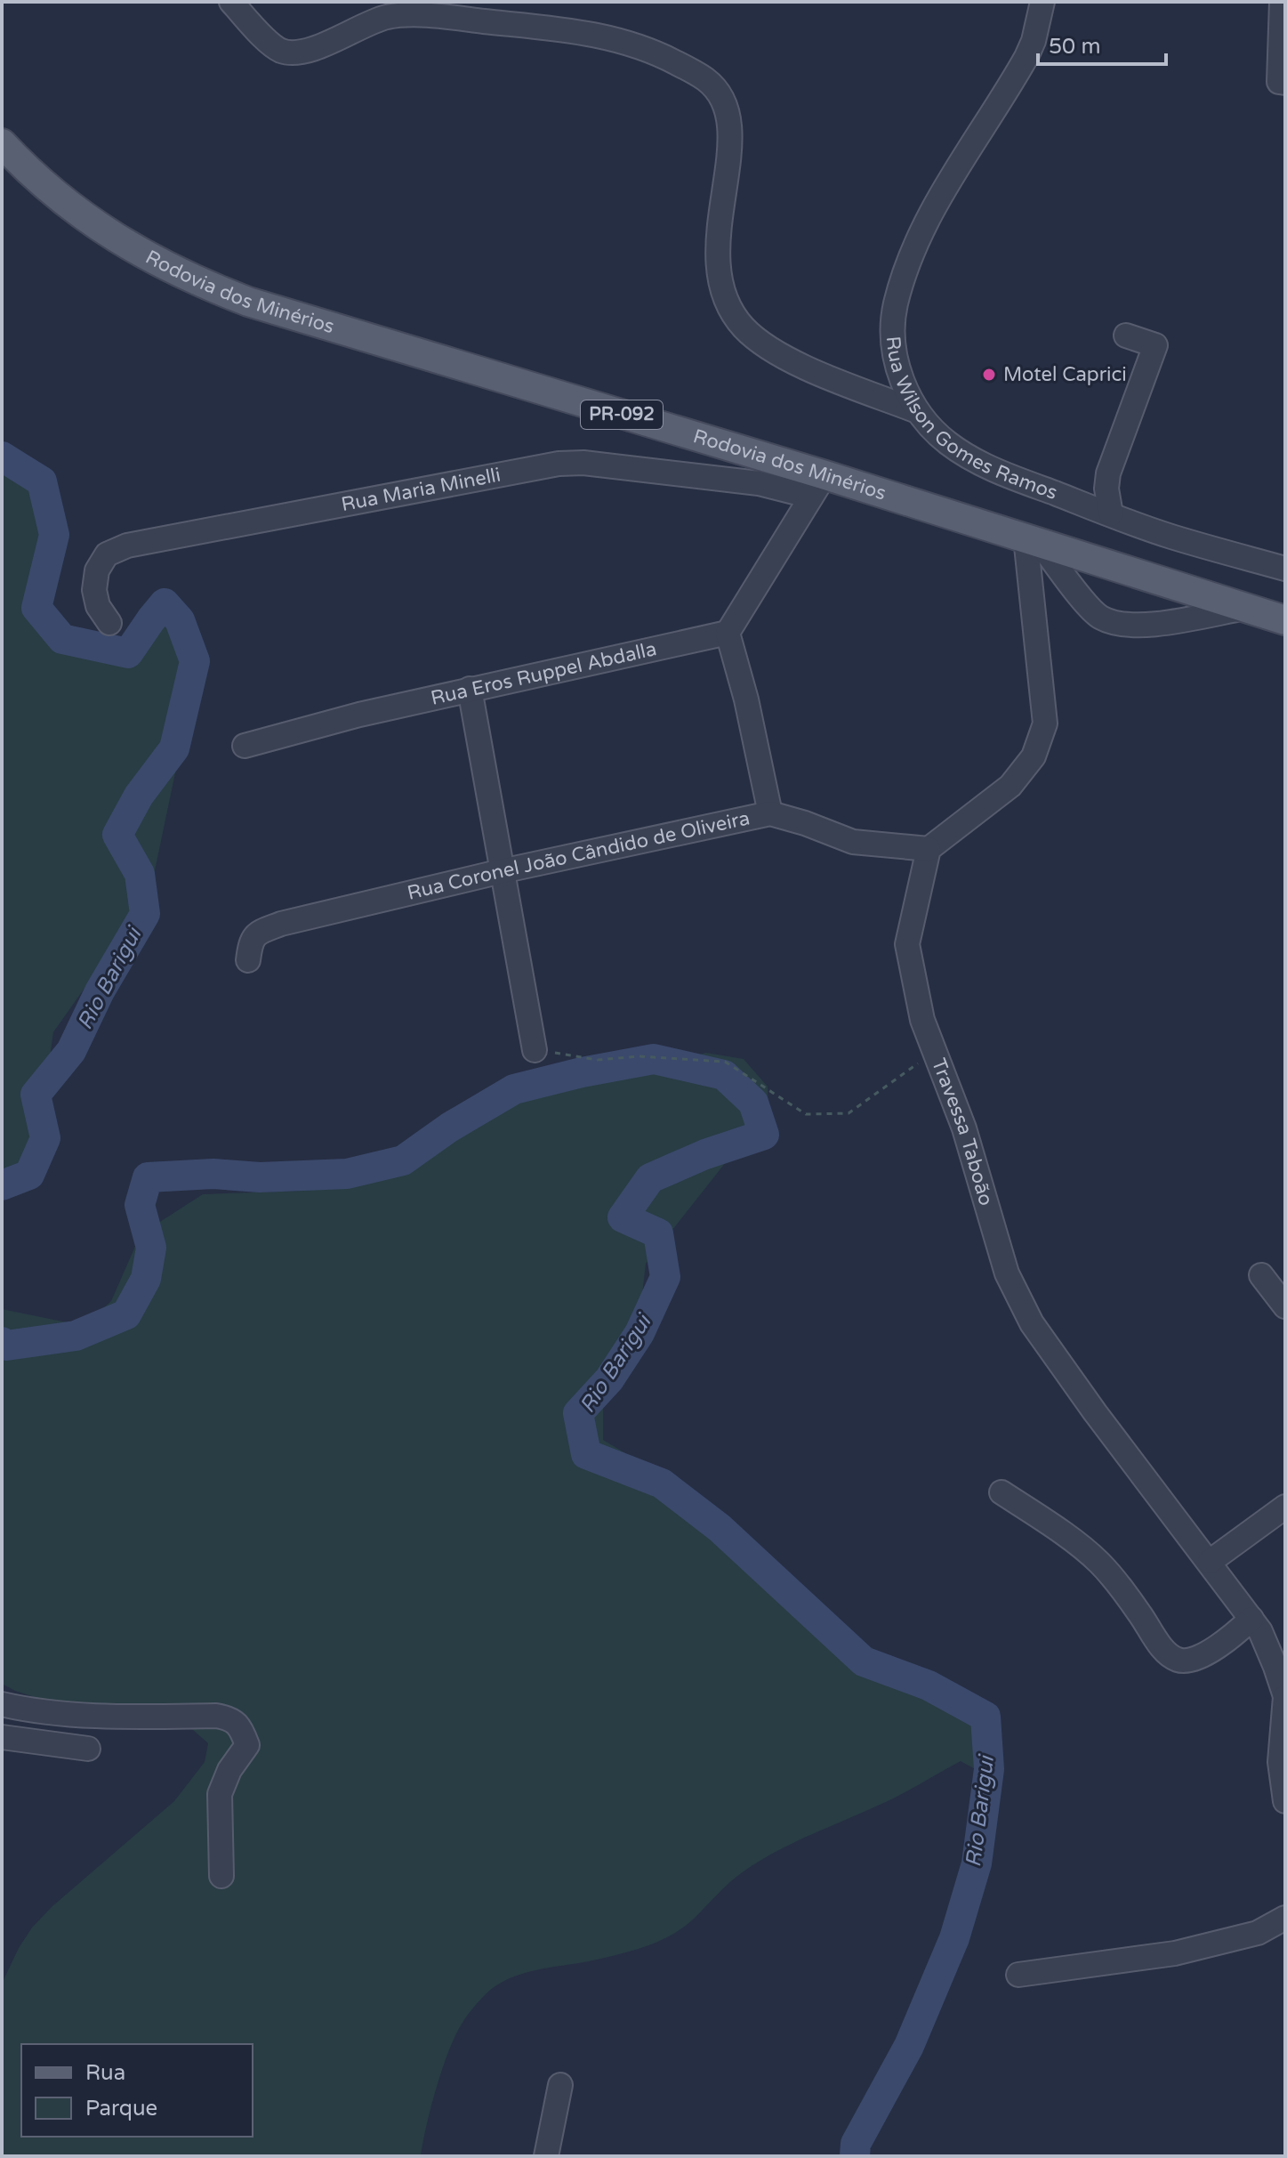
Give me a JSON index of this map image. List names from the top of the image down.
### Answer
{
  "streets": {
    "main road": ["Rodovia dos Minérios", "PR-092"],
    "street": [
      "Rua Wilson Gomes Ramos",
      "Rua Maria Minelli",
      "Rua Eros Ruppel Abdalla",
      "Rua Coronel João Cândido de Oliveira",
      "Travessa Taboão"
    ]
  },
  "crossings": [
    ["Rodovia dos Minérios", "Rua Maria Minelli"],
    ["Rua Coronel João Cândido de Oliveira", "Travessa Taboão"]
  ],
  "water": ["Rio Barigui"],
  "places": ["Motel Caprici"],
  "legend": ["Rua", "Parque"],
  "scale_bar": "50 m"
}
